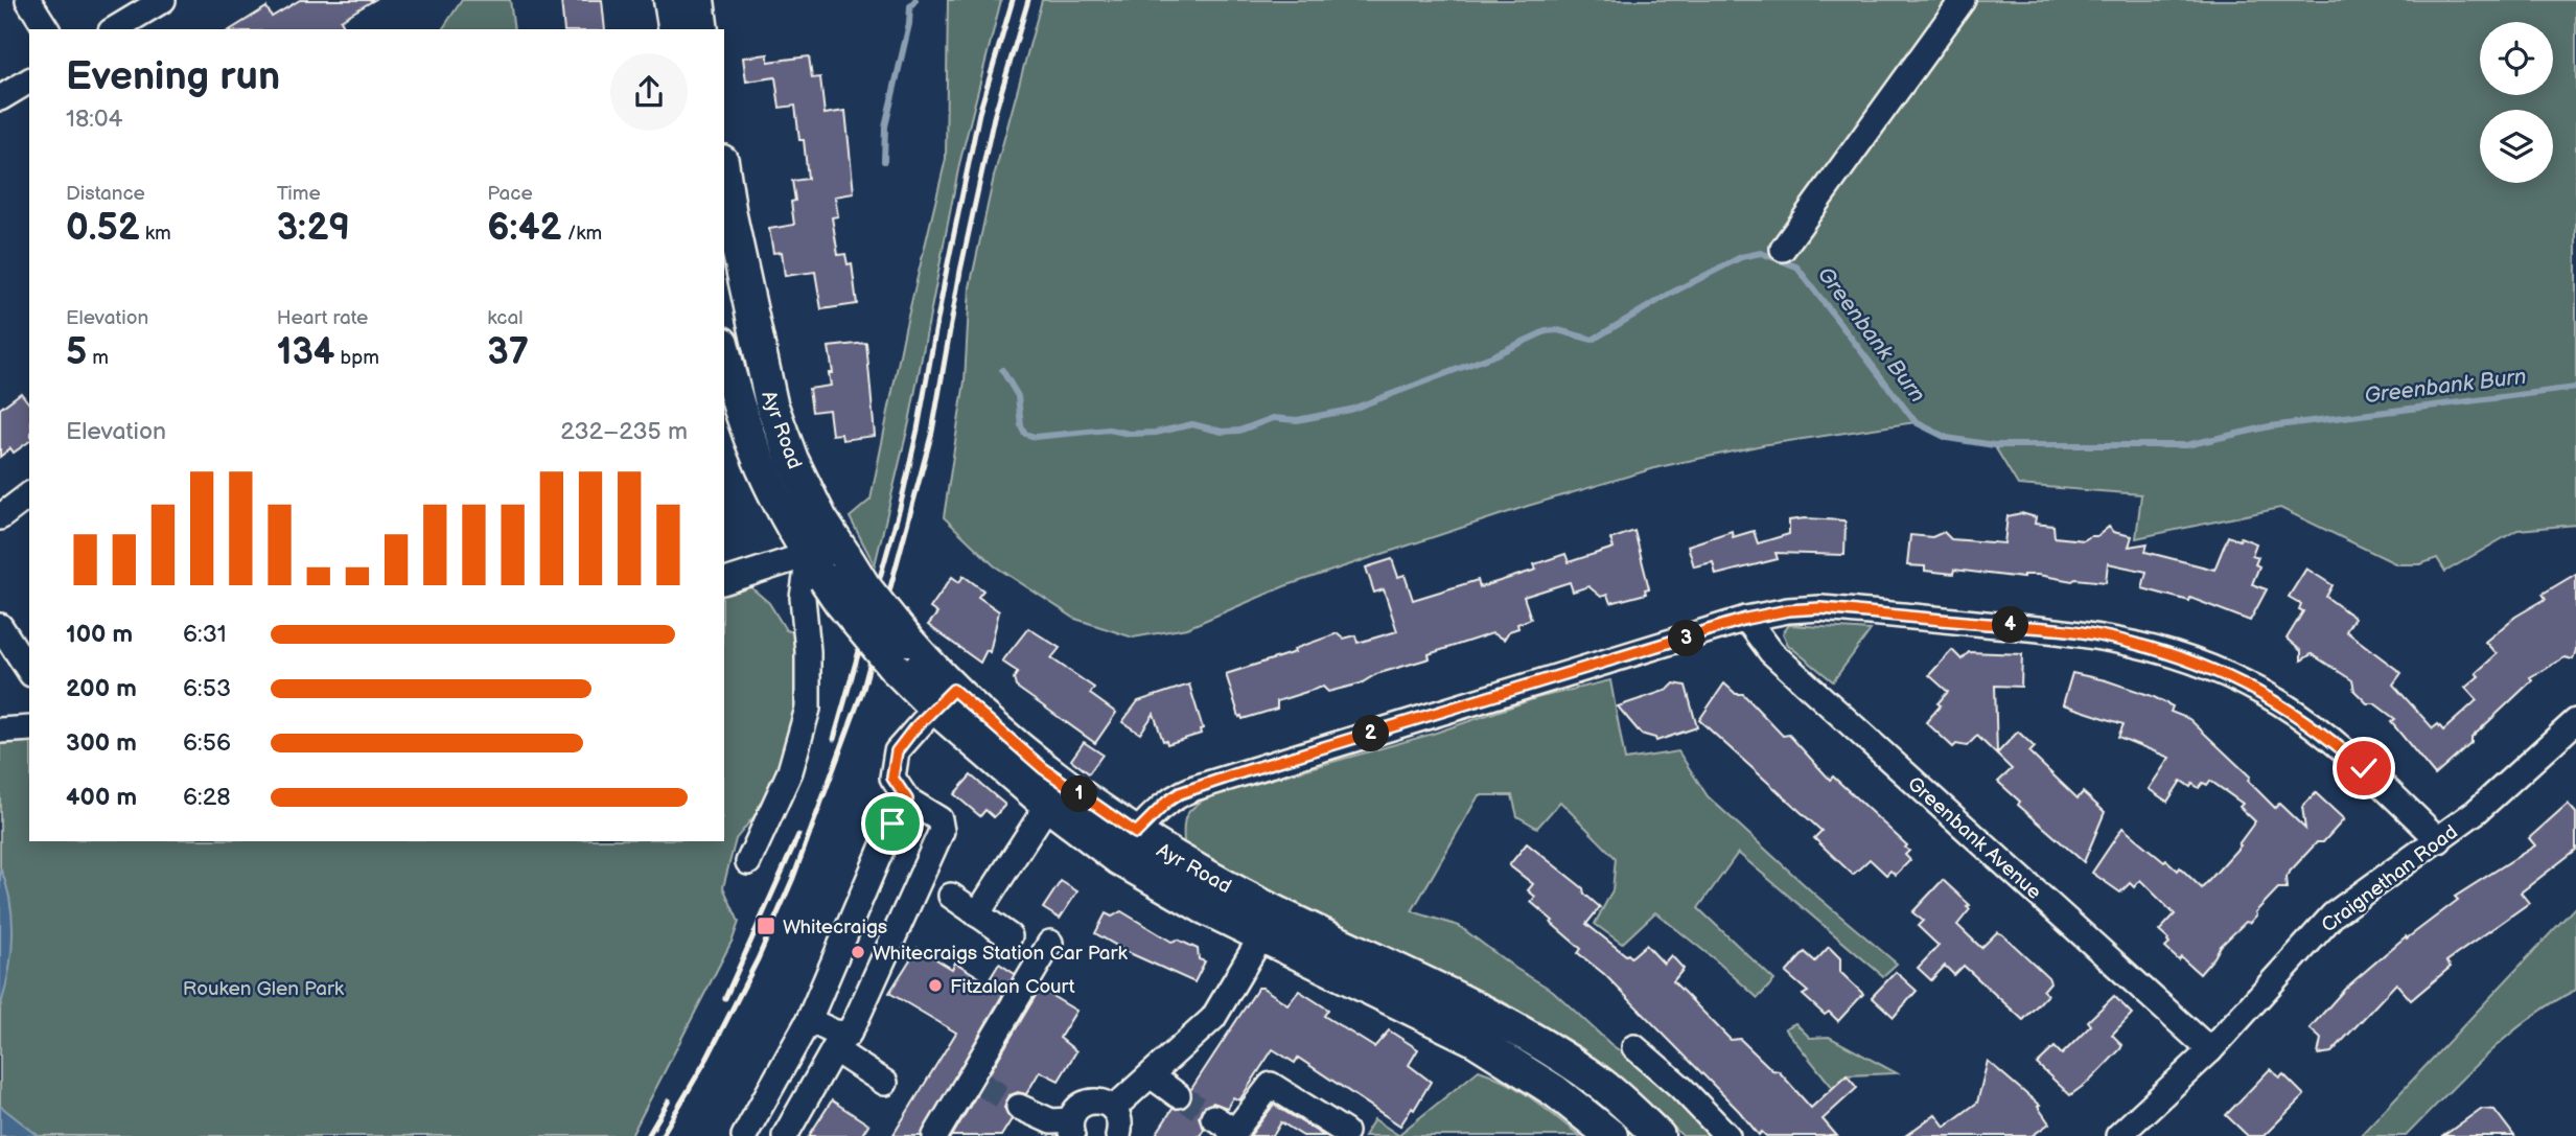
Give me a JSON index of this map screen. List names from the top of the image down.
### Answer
{
  "streets": {
    "main road": ["Ayr Road"],
    "street": ["Greenbank Avenue", "Craignethan Road"]
  },
  "crossings": [
    ["Greenbank Avenue", "Craignethan Road"]
  ],
  "water": ["Greenbank Burn"],
  "parks": ["Rouken Glen Park"],
  "places": {
    "transit": ["Whitecraigs"],
    "other": ["Whitecraigs Station Car Park", "Fitzalan Court"]
  },
  "page": {
    "heading": ["Evening run", "18:04"],
    "stats": [
      ["Distance", "0.52 km"],
      ["Time", "3:29"],
      ["Pace", "6:42 /km"],
      ["Elevation", "5 m"],
      ["Heart rate", "134 bpm"],
      ["kcal", "37"]
    ],
    "chart": ["Elevation", "232–235 m"],
    "pins": [
      "4",
      "3",
      "2",
      "1"
    ],
    "list": [
      {
        "name": "100 m",
        "note": "6:31"
      },
      {
        "name": "200 m",
        "note": "6:53"
      },
      {
        "name": "300 m",
        "note": "6:56"
      },
      {
        "name": "400 m",
        "note": "6:28"
      }
    ]
  }
}
